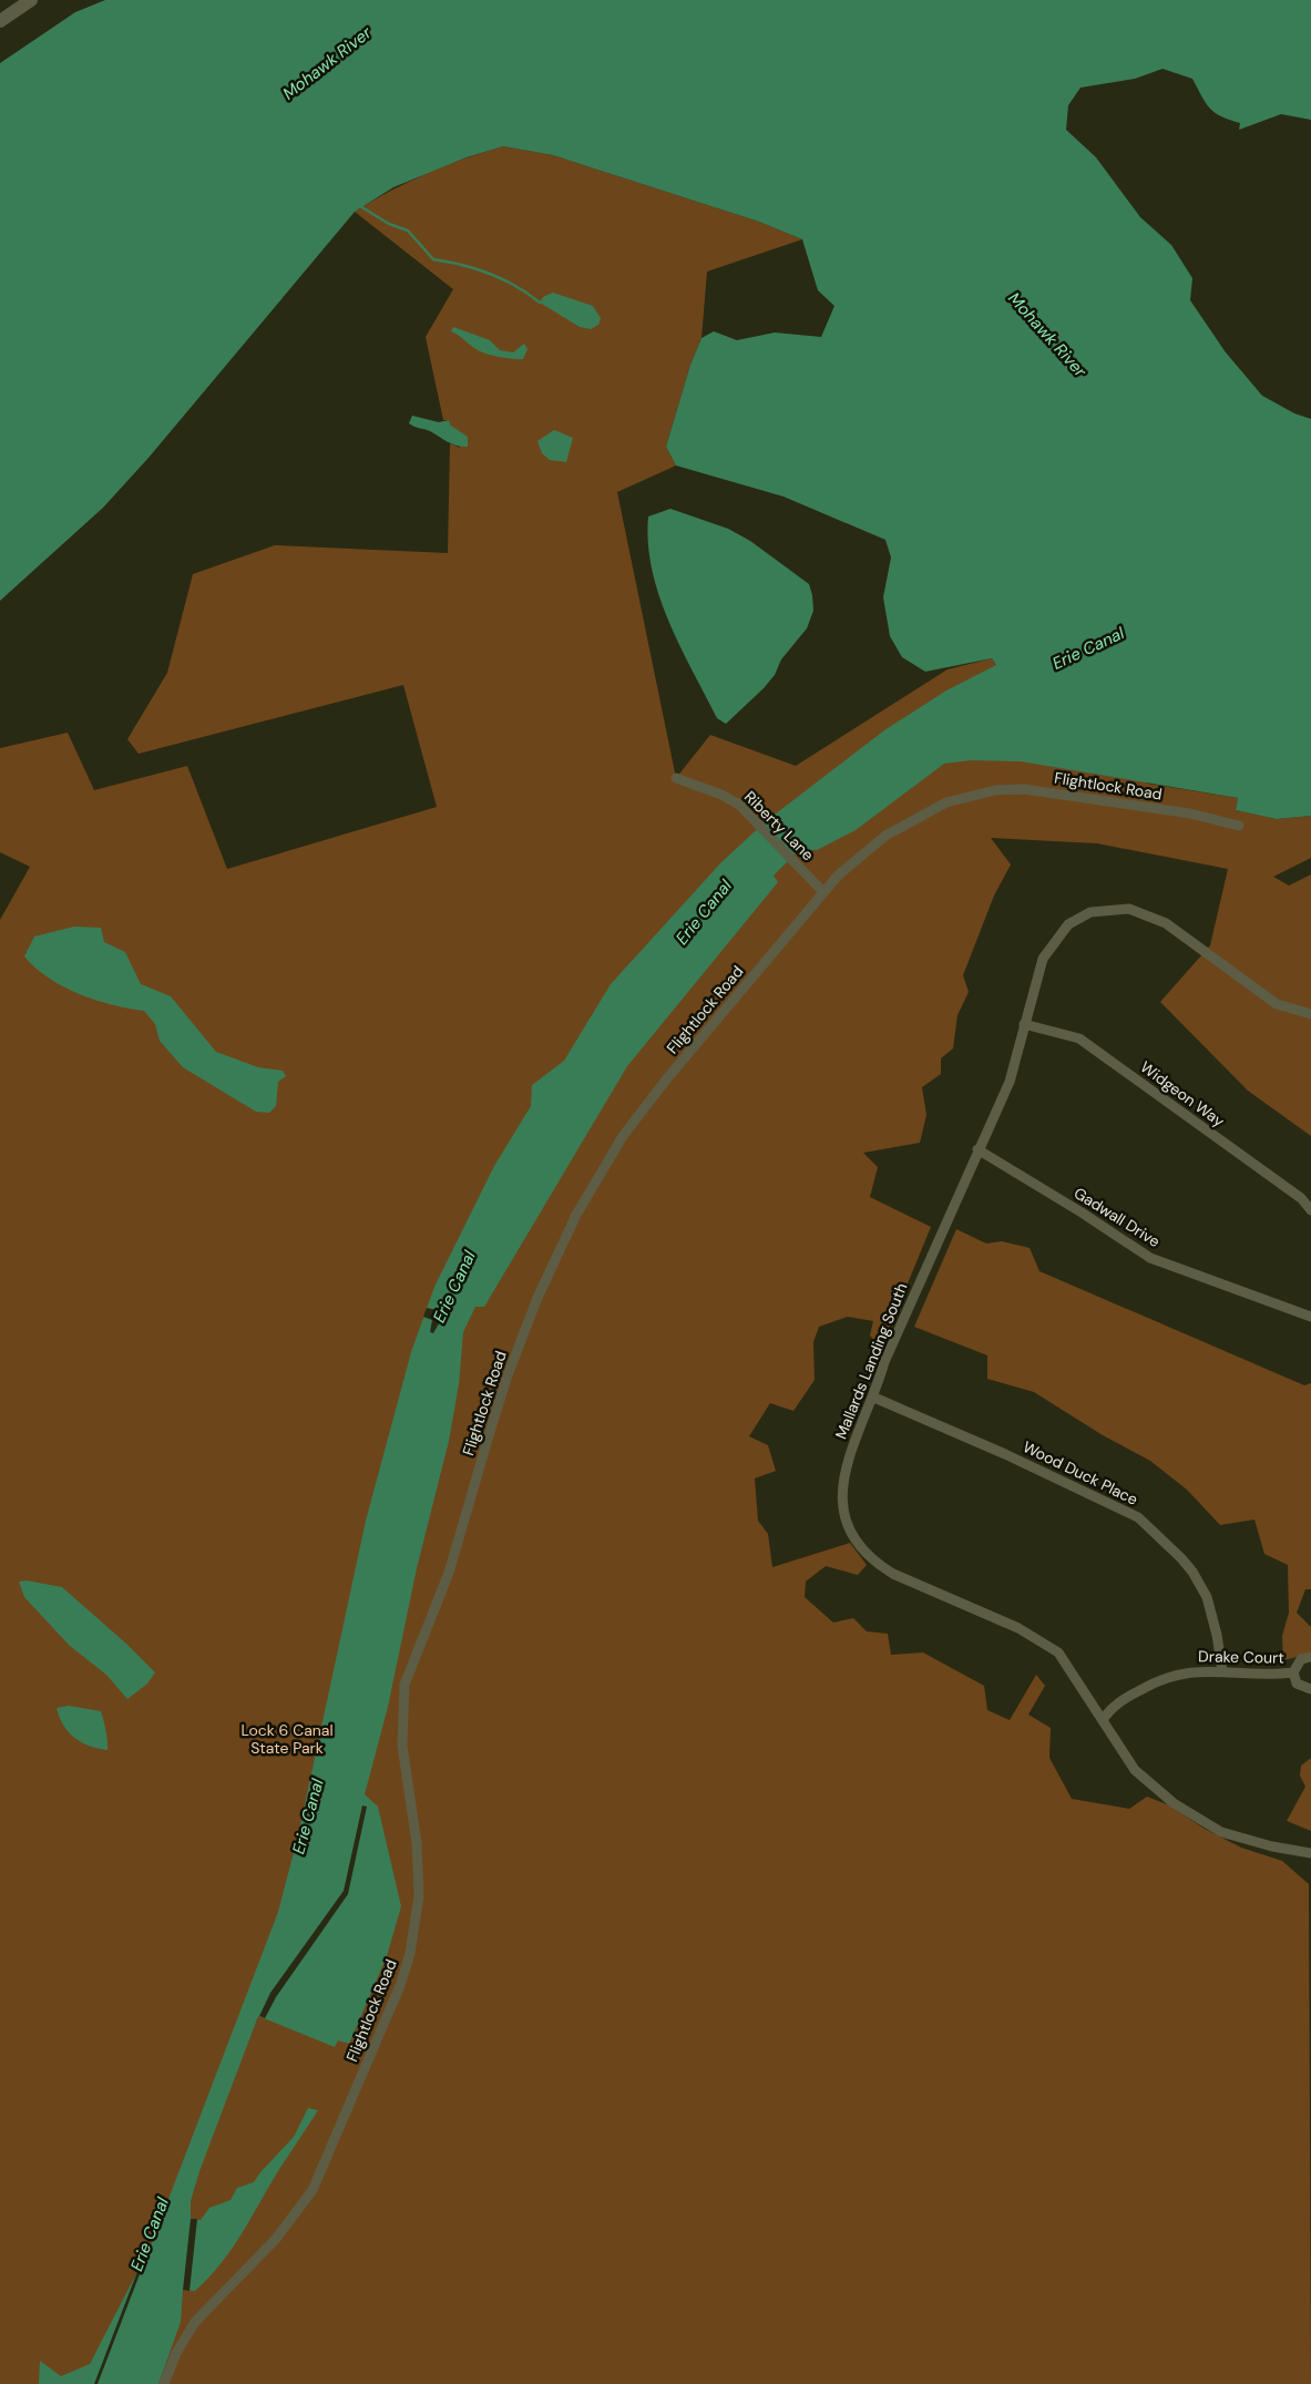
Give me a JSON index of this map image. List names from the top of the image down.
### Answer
{
  "streets": {
    "street": [
      "Flightlock Road",
      "Riberty Lane",
      "Widgeon Way",
      "Gadwall Drive",
      "Mallards Landing South",
      "Wood Duck Place",
      "Drake Court"
    ]
  },
  "crossings": [
    ["Flightlock Road", "Riberty Lane"],
    ["Widgeon Way", "Mallards Landing South"],
    ["Gadwall Drive", "Mallards Landing South"],
    ["Mallards Landing South", "Wood Duck Place"],
    ["Mallards Landing South", "Drake Court"],
    ["Wood Duck Place", "Drake Court"]
  ],
  "water": ["Mohawk River", "Erie Canal"],
  "parks": ["Lock 6 Canal State Park"]
}
